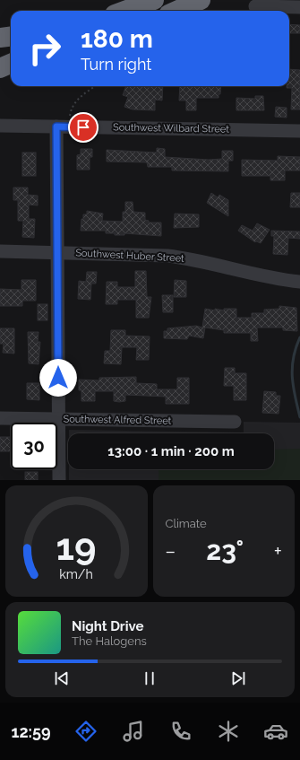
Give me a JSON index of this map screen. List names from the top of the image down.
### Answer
{
  "streets": {
    "street": ["Southwest Wilbard Street", "Southwest Huber Street", "Southwest Alfred Street"]
  },
  "page": {
    "turn": ["180 m", "Turn right"],
    "limit": "30",
    "trip": "13:00 · 1 min · 200 m",
    "tile": "Climate",
    "heat": ["−", "23°", "+"],
    "song": ["Night Drive", "The Halogens"],
    "tabs": "12:59",
    "gauge": ["19", "km/h"]
  }
}
